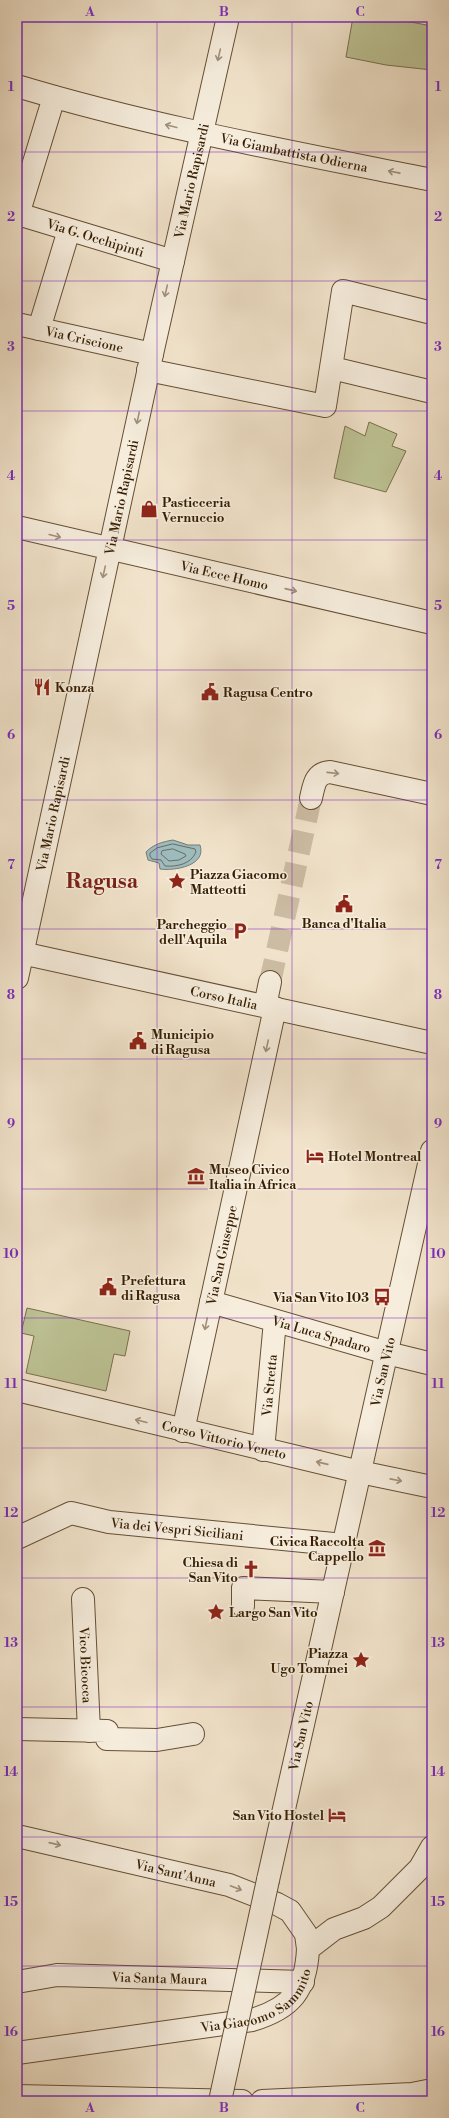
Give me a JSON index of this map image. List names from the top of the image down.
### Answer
{
  "streets": {
    "street": [
      "Via Giambattista Odierna",
      "Via Mario Rapisardi",
      "Via G. Occhipinti",
      "Via Criscione",
      "Via Ecce Homo",
      "Corso Italia",
      "Via San Giuseppe",
      "Via Luca Spadaro",
      "Via San Vito",
      "Via Stretta",
      "Corso Vittorio Veneto",
      "Via dei Vespri Siciliani",
      "Vico Bicocca",
      "Via Sant'Anna",
      "Via Santa Maura",
      "Via Giacomo Sammito"
    ]
  },
  "crossings": [
    ["Via Giambattista Odierna", "Via Mario Rapisardi"],
    ["Via Mario Rapisardi", "Via G. Occhipinti"],
    ["Via Mario Rapisardi", "Via Criscione"],
    ["Via Mario Rapisardi", "Via Ecce Homo"],
    ["Via Mario Rapisardi", "Corso Italia"],
    ["Corso Italia", "Via San Giuseppe"],
    ["Via San Giuseppe", "Via Luca Spadaro"],
    ["Via San Giuseppe", "Corso Vittorio Veneto"],
    ["Via Luca Spadaro", "Via San Vito"],
    ["Via Luca Spadaro", "Via Stretta"],
    ["Via San Vito", "Corso Vittorio Veneto"],
    ["Via San Vito", "Via dei Vespri Siciliani"],
    ["Via Stretta", "Corso Vittorio Veneto"],
    ["Via Sant'Anna", "Via Giacomo Sammito"],
    ["Via Santa Maura", "Via Giacomo Sammito"]
  ],
  "one_way": [
    "Via Giambattista Odierna",
    "Via Mario Rapisardi",
    "Via Ecce Homo",
    "Via San Giuseppe"
  ],
  "districts": ["Ragusa"],
  "places": {
    "shop": ["Pasticceria Vernuccio"],
    "restaurant": ["Konza"],
    "public building": [
      "Ragusa Centro",
      "Banca d'Italia",
      "Municipio di Ragusa",
      "Prefettura di Ragusa"
    ],
    "place": ["Piazza Giacomo Matteotti", "Largo San Vito", "Piazza Ugo Tommei"],
    "parking": ["Parcheggio dell'Aquila"],
    "hotel": ["Hotel Montreal", "San Vito Hostel"],
    "museum": ["Museo Civico Italia in Africa", "Civica Raccolta Cappello"],
    "bus stop": ["Via San Vito 103"],
    "church": ["Chiesa di San Vito"]
  },
  "grid": {
    "columns": ["A", "B", "C"],
    "rows": [
      "1",
      "2",
      "3",
      "4",
      "5",
      "6",
      "7",
      "8",
      "9",
      "10",
      "11",
      "12",
      "13",
      "14",
      "15",
      "16"
    ]
  }
}
